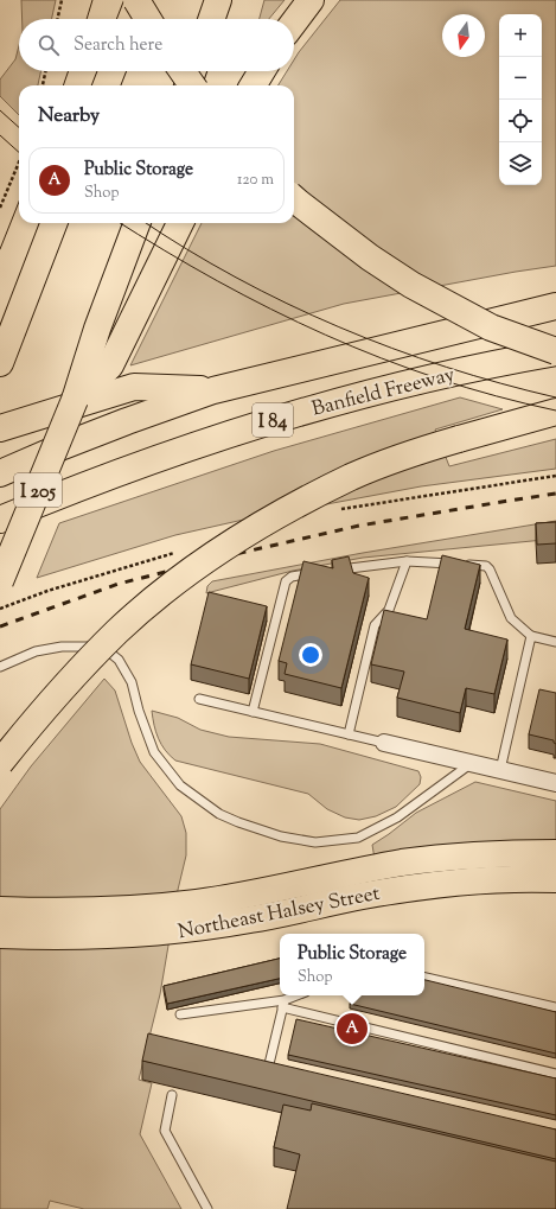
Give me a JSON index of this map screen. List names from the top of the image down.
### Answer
{
  "streets": {
    "main road": [
      "Banfield Freeway",
      "I 84",
      "I 205",
      "Northeast Halsey Street"
    ]
  },
  "north": "bottom",
  "page": {
    "map_buttons": ["+", "−"],
    "search": "Search here",
    "heading": "Nearby",
    "list": [
      {
        "mark": "A",
        "name": "Public Storage",
        "note": "Shop",
        "value": "120 m"
      }
    ],
    "popup": ["Public Storage", "Shop"],
    "pins": "A"
  }
}
